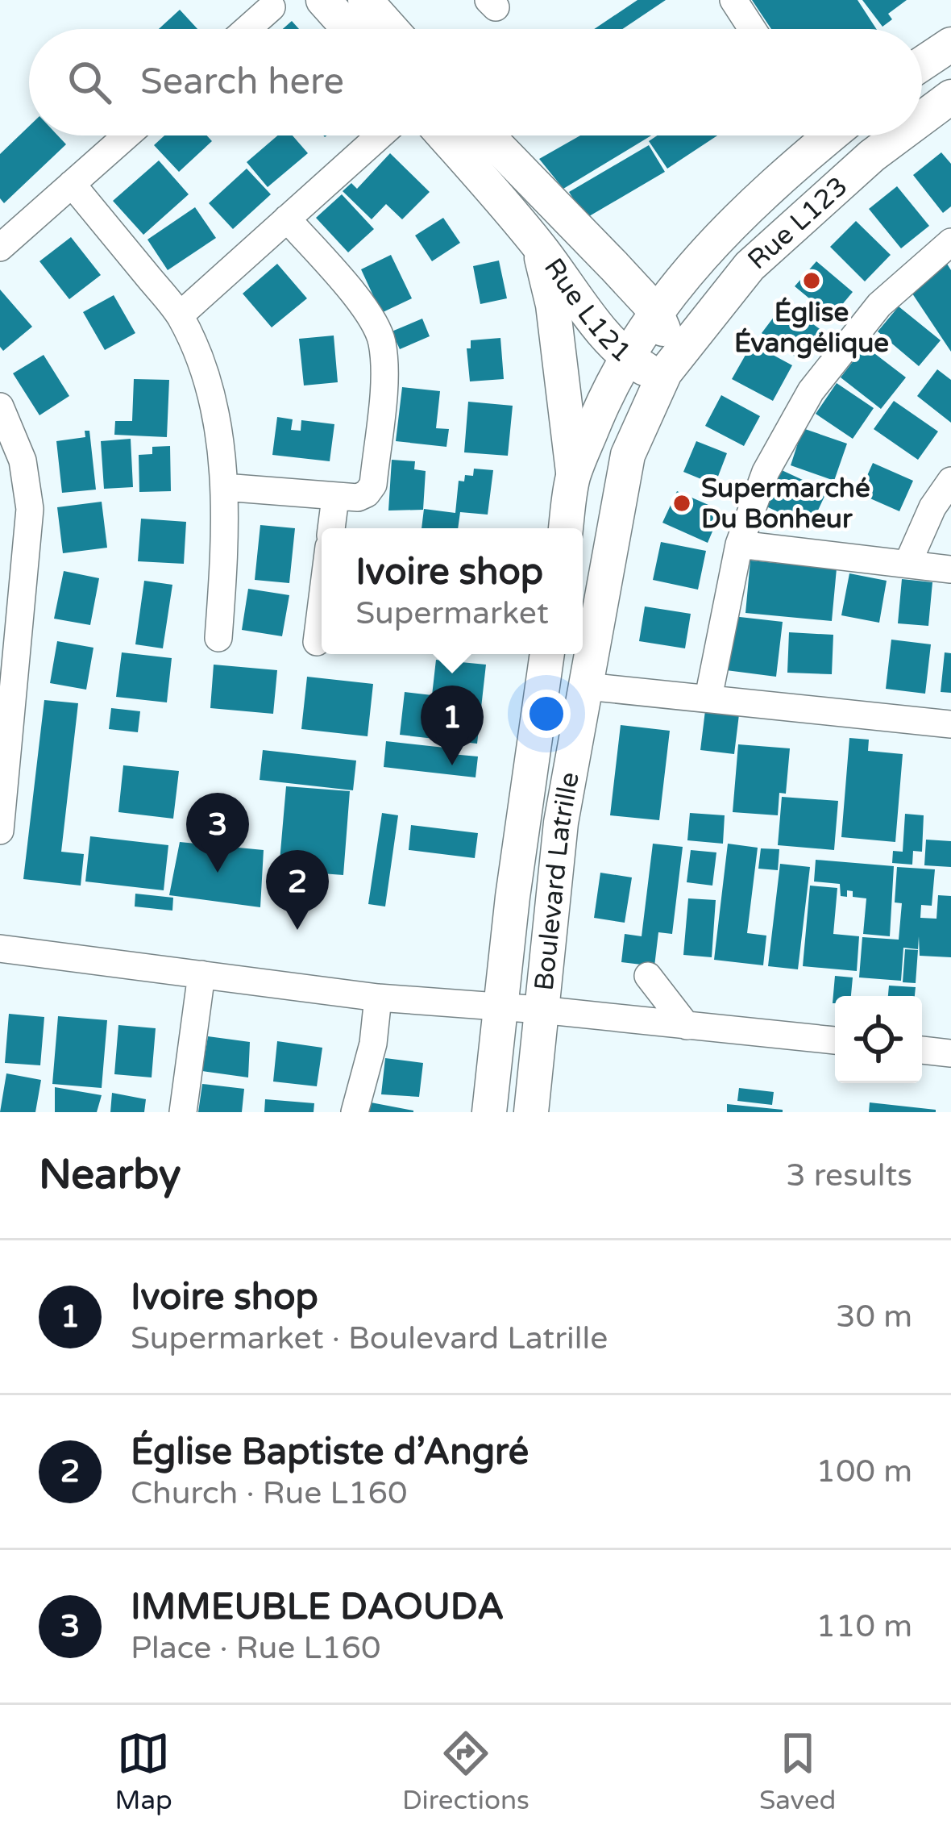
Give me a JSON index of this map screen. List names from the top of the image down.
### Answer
{
  "streets": {
    "main road": ["Rue L123", "Rue L121", "Boulevard Latrille"]
  },
  "crossings": [
    ["Rue L123", "Rue L121"],
    ["Rue L123", "Boulevard Latrille"],
    ["Rue L121", "Boulevard Latrille"]
  ],
  "places": ["Église Évangélique", "Supermarché Du Bonheur"],
  "page": {
    "search": "Search here",
    "popup": ["Ivoire shop", "Supermarket"],
    "pins": ["1", "3", "2"],
    "heading": ["Nearby", "3 results"],
    "list": [
      {
        "mark": "1",
        "name": "Ivoire shop",
        "note": "Supermarket · Boulevard Latrille",
        "value": "30 m"
      },
      {
        "mark": "2",
        "name": "Église Baptiste d’Angré",
        "note": "Church · Rue L160",
        "value": "100 m"
      },
      {
        "mark": "3",
        "name": "IMMEUBLE DAOUDA",
        "note": "Place · Rue L160",
        "value": "110 m"
      }
    ],
    "nav": ["Map", "Directions", "Saved"]
  }
}
